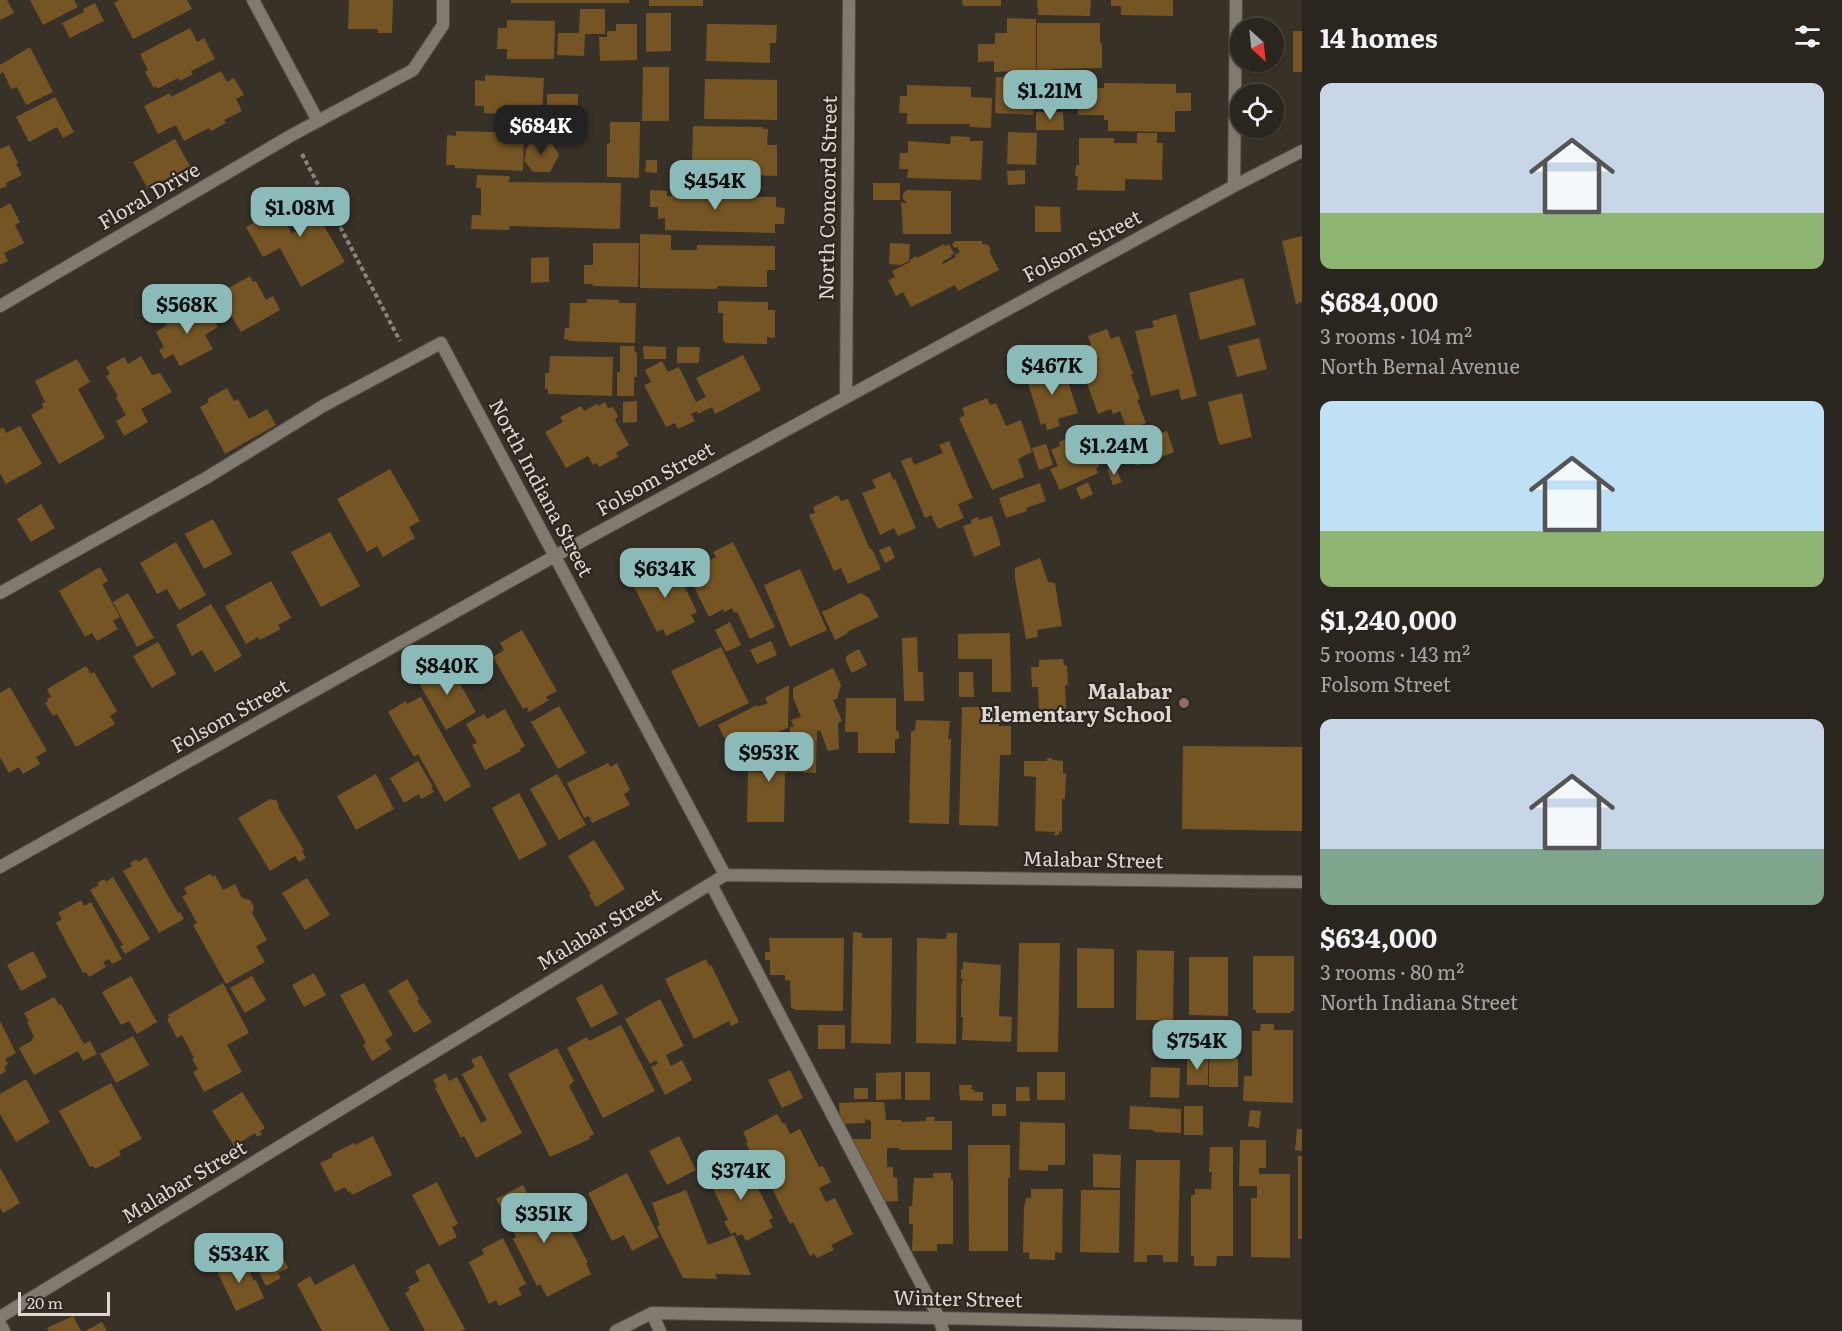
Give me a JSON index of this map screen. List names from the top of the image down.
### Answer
{
  "streets": {
    "street": [
      "Floral Drive",
      "North Concord Street",
      "Folsom Street",
      "North Indiana Street",
      "Malabar Street",
      "Winter Street"
    ]
  },
  "crossings": [
    ["North Concord Street", "Folsom Street"],
    ["Folsom Street", "North Indiana Street"],
    ["North Indiana Street", "Malabar Street"]
  ],
  "places": ["Malabar Elementary School"],
  "scale_bar": "20 m",
  "north": "bottom right",
  "page": {
    "heading": "14 homes",
    "price": [
      "$1.21M",
      "$684K",
      "$454K",
      "$1.08M",
      "$568K",
      "$467K",
      "$1.24M",
      "$634K",
      "$840K",
      "$953K",
      "$754K",
      "$374K",
      "$351K",
      "$534K"
    ],
    "list": [
      {
        "name": "$684,000",
        "note": "3 rooms · 104 m² · North Bernal Avenue"
      },
      {
        "name": "$1,240,000",
        "note": "5 rooms · 143 m² · Folsom Street"
      },
      {
        "name": "$634,000",
        "note": "3 rooms · 80 m² · North Indiana Street"
      }
    ],
    "scale": "20 m"
  }
}
